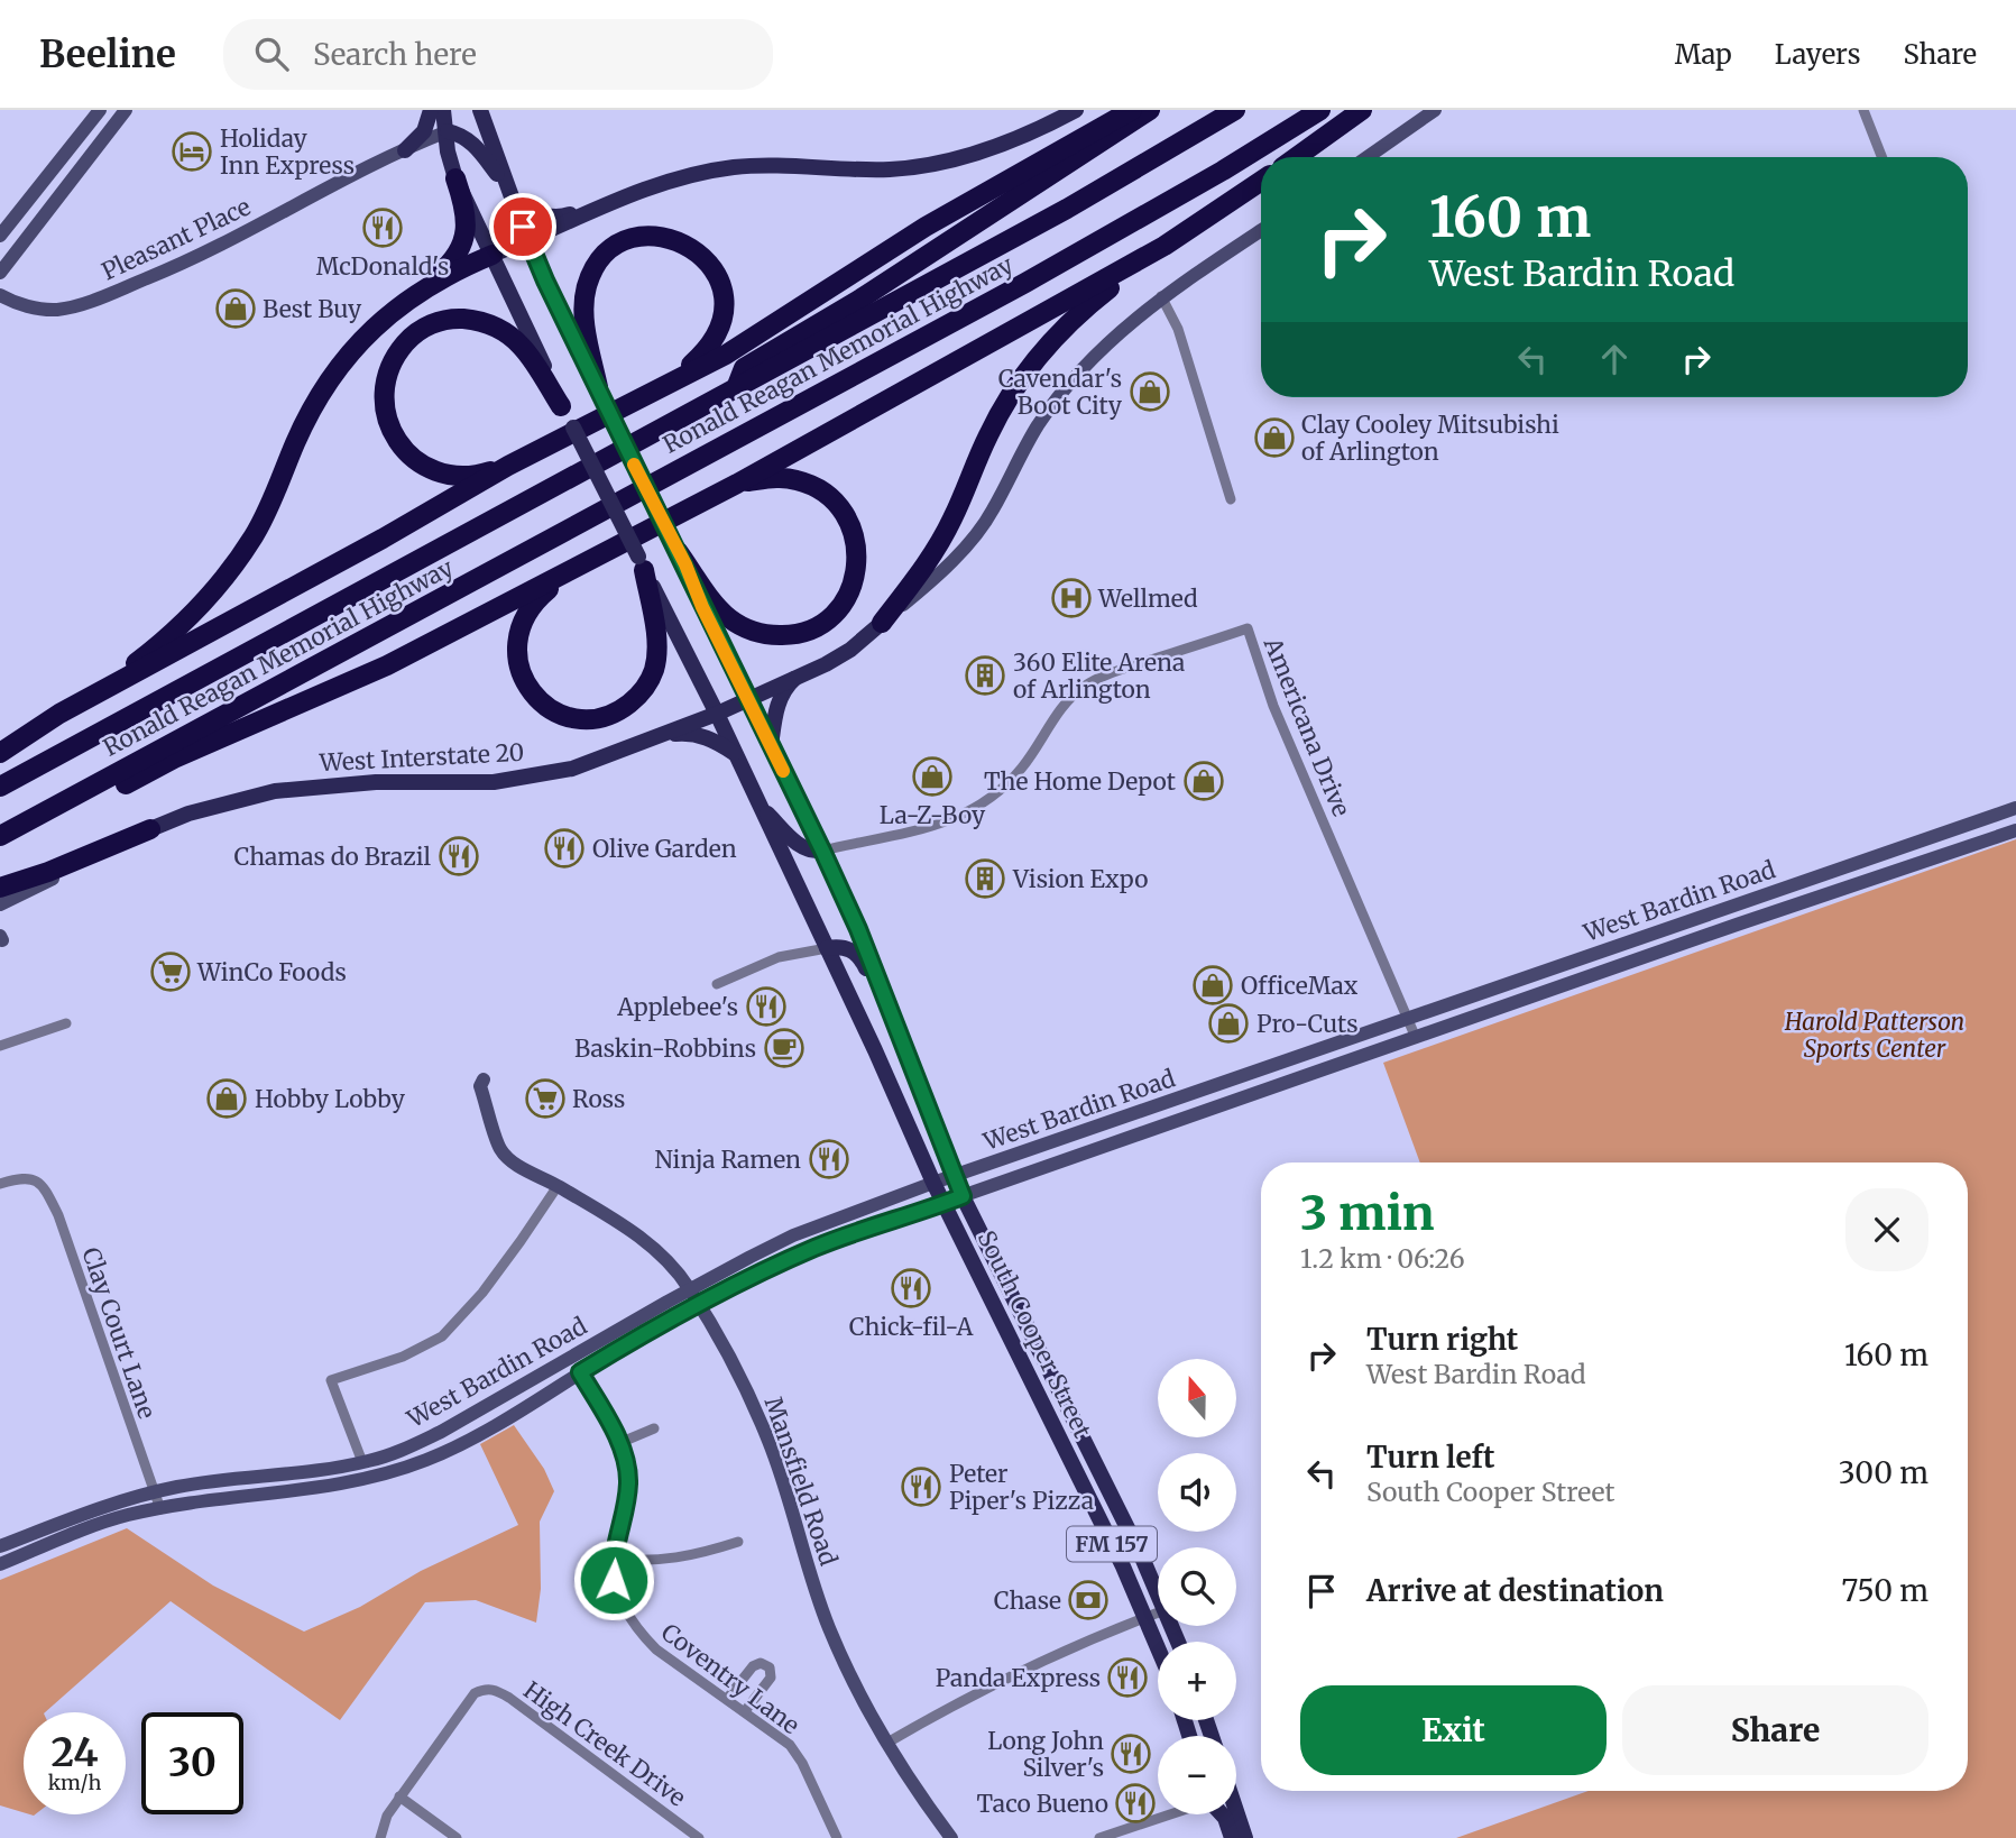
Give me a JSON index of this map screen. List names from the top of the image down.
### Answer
{
  "streets": {
    "highway": ["Ronald Reagan Memorial Highway"],
    "main road": [
      "Pleasant Place",
      "West Interstate 20",
      "West Bardin Road",
      "South Cooper Street",
      "Mansfield Road",
      "FM 157"
    ],
    "street": [
      "Americana Drive",
      "Clay Court Lane",
      "Coventry Lane",
      "High Creek Drive"
    ]
  },
  "crossings": [
    ["Pleasant Place", "South Cooper Street"],
    ["Americana Drive", "West Bardin Road"],
    ["Americana Drive", "South Cooper Street"],
    ["West Interstate 20", "South Cooper Street"],
    ["West Bardin Road", "Clay Court Lane"],
    ["West Bardin Road", "South Cooper Street"],
    ["West Bardin Road", "Mansfield Road"],
    ["West Bardin Road", "Coventry Lane"]
  ],
  "parks": ["Harold Patterson Sports Center"],
  "places": {
    "hotel": ["Holiday Inn Express"],
    "restaurant": [
      "McDonald's",
      "Olive Garden",
      "Chamas do Brazil",
      "Applebee's",
      "Ninja Ramen",
      "Chick-fil-A",
      "Peter Piper's Pizza",
      "Panda Express",
      "Long John Silver's",
      "Taco Bueno"
    ],
    "shop": [
      "Best Buy",
      "Cavendar's Boot City",
      "Clay Cooley Mitsubishi of Arlington",
      "La-Z-Boy",
      "The Home Depot",
      "OfficeMax",
      "Pro-Cuts",
      "Hobby Lobby"
    ],
    "hospital": ["Wellmed"],
    "building": ["360 Elite Arena of Arlington", "Vision Expo"],
    "supermarket": ["WinCo Foods", "Ross"],
    "cafe": ["Baskin-Robbins"],
    "bank": ["Chase"]
  },
  "north": "top",
  "page": {
    "header": "Beeline",
    "search": "Search here",
    "nav": ["Map", "Layers", "Share"],
    "turn": ["160 m", "West Bardin Road"],
    "heading": ["3 min", "1.2 km · 06:26"],
    "list": [
      {
        "name": "Turn right",
        "note": "West Bardin Road",
        "value": "160 m"
      },
      {
        "name": "Turn left",
        "note": "South Cooper Street",
        "value": "300 m"
      },
      {
        "name": "Arrive at destination",
        "value": "750 m"
      }
    ],
    "map_buttons": ["+", "−"],
    "buttons": ["Exit", "Share"],
    "speed": "24 km/h",
    "limit": "30"
  }
}
